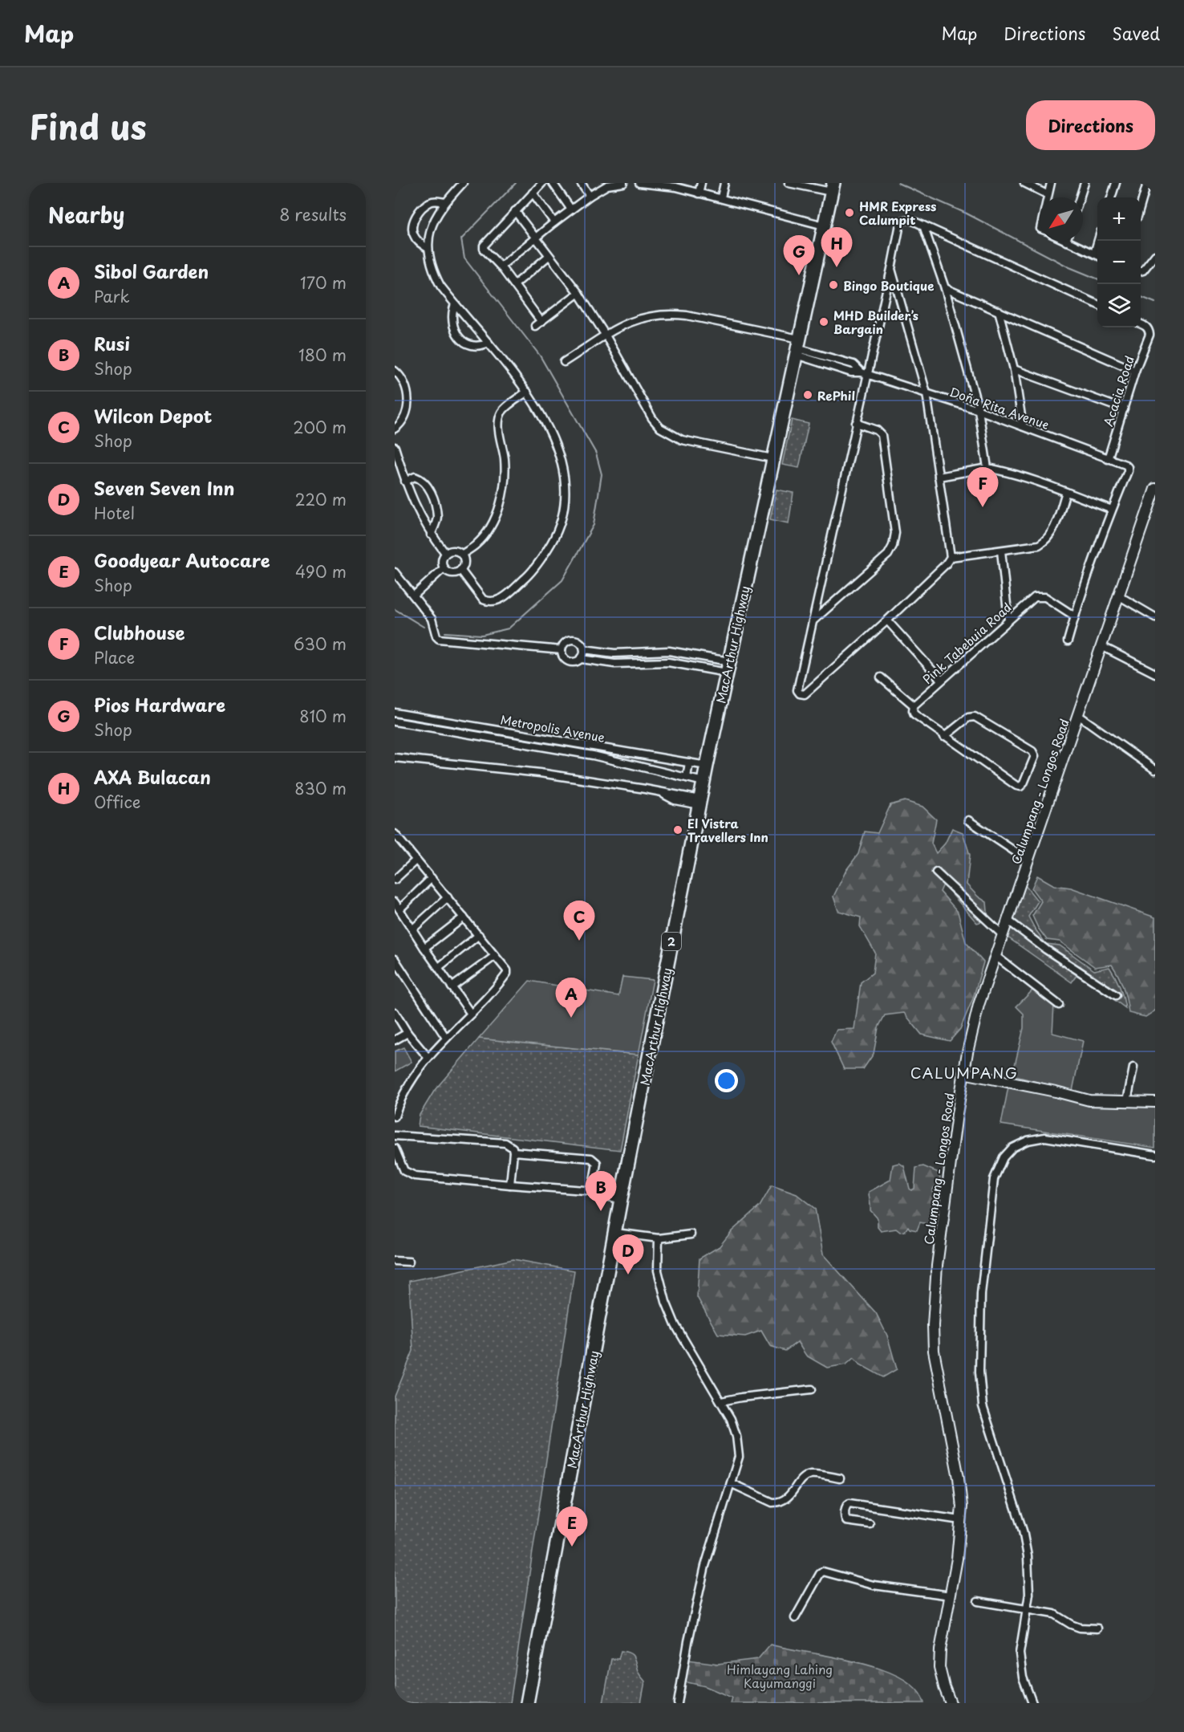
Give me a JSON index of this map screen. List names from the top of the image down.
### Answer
{
  "streets": {
    "highway": ["MacArthur Highway", "2"],
    "street": [
      "Acacia Road",
      "Doña Rita Avenue",
      "Pink Tabebuia Road",
      "Metropolis Avenue",
      "Calumpang - Longos Road"
    ]
  },
  "crossings": [
    ["Acacia Road", "Doña Rita Avenue"],
    ["Doña Rita Avenue", "MacArthur Highway"],
    ["MacArthur Highway", "Metropolis Avenue"]
  ],
  "districts": ["CALUMPANG"],
  "parks": ["Himlayang Lahing Kayumanggi"],
  "places": [
    "HMR Express Calumpit",
    "Bingo Boutique",
    "MHD Builder’s Bargain",
    "RePhil",
    "El Vistra Travellers Inn"
  ],
  "north": "bottom left",
  "page": {
    "header": "Map",
    "nav": ["Map", "Directions", "Saved"],
    "title": "Find us",
    "buttons": "Directions",
    "heading": ["Nearby", "8 results"],
    "map_buttons": ["+", "−"],
    "pins": [
      "H",
      "G",
      "F",
      "C",
      "A",
      "B",
      "D",
      "E"
    ],
    "list": [
      {
        "mark": "A",
        "name": "Sibol Garden",
        "note": "Park",
        "value": "170 m"
      },
      {
        "mark": "B",
        "name": "Rusi",
        "note": "Shop",
        "value": "180 m"
      },
      {
        "mark": "C",
        "name": "Wilcon Depot",
        "note": "Shop",
        "value": "200 m"
      },
      {
        "mark": "D",
        "name": "Seven Seven Inn",
        "note": "Hotel",
        "value": "220 m"
      },
      {
        "mark": "E",
        "name": "Goodyear Autocare",
        "note": "Shop",
        "value": "490 m"
      },
      {
        "mark": "F",
        "name": "Clubhouse",
        "note": "Place",
        "value": "630 m"
      },
      {
        "mark": "G",
        "name": "Pios Hardware",
        "note": "Shop",
        "value": "810 m"
      },
      {
        "mark": "H",
        "name": "AXA Bulacan",
        "note": "Office",
        "value": "830 m"
      }
    ]
  }
}
